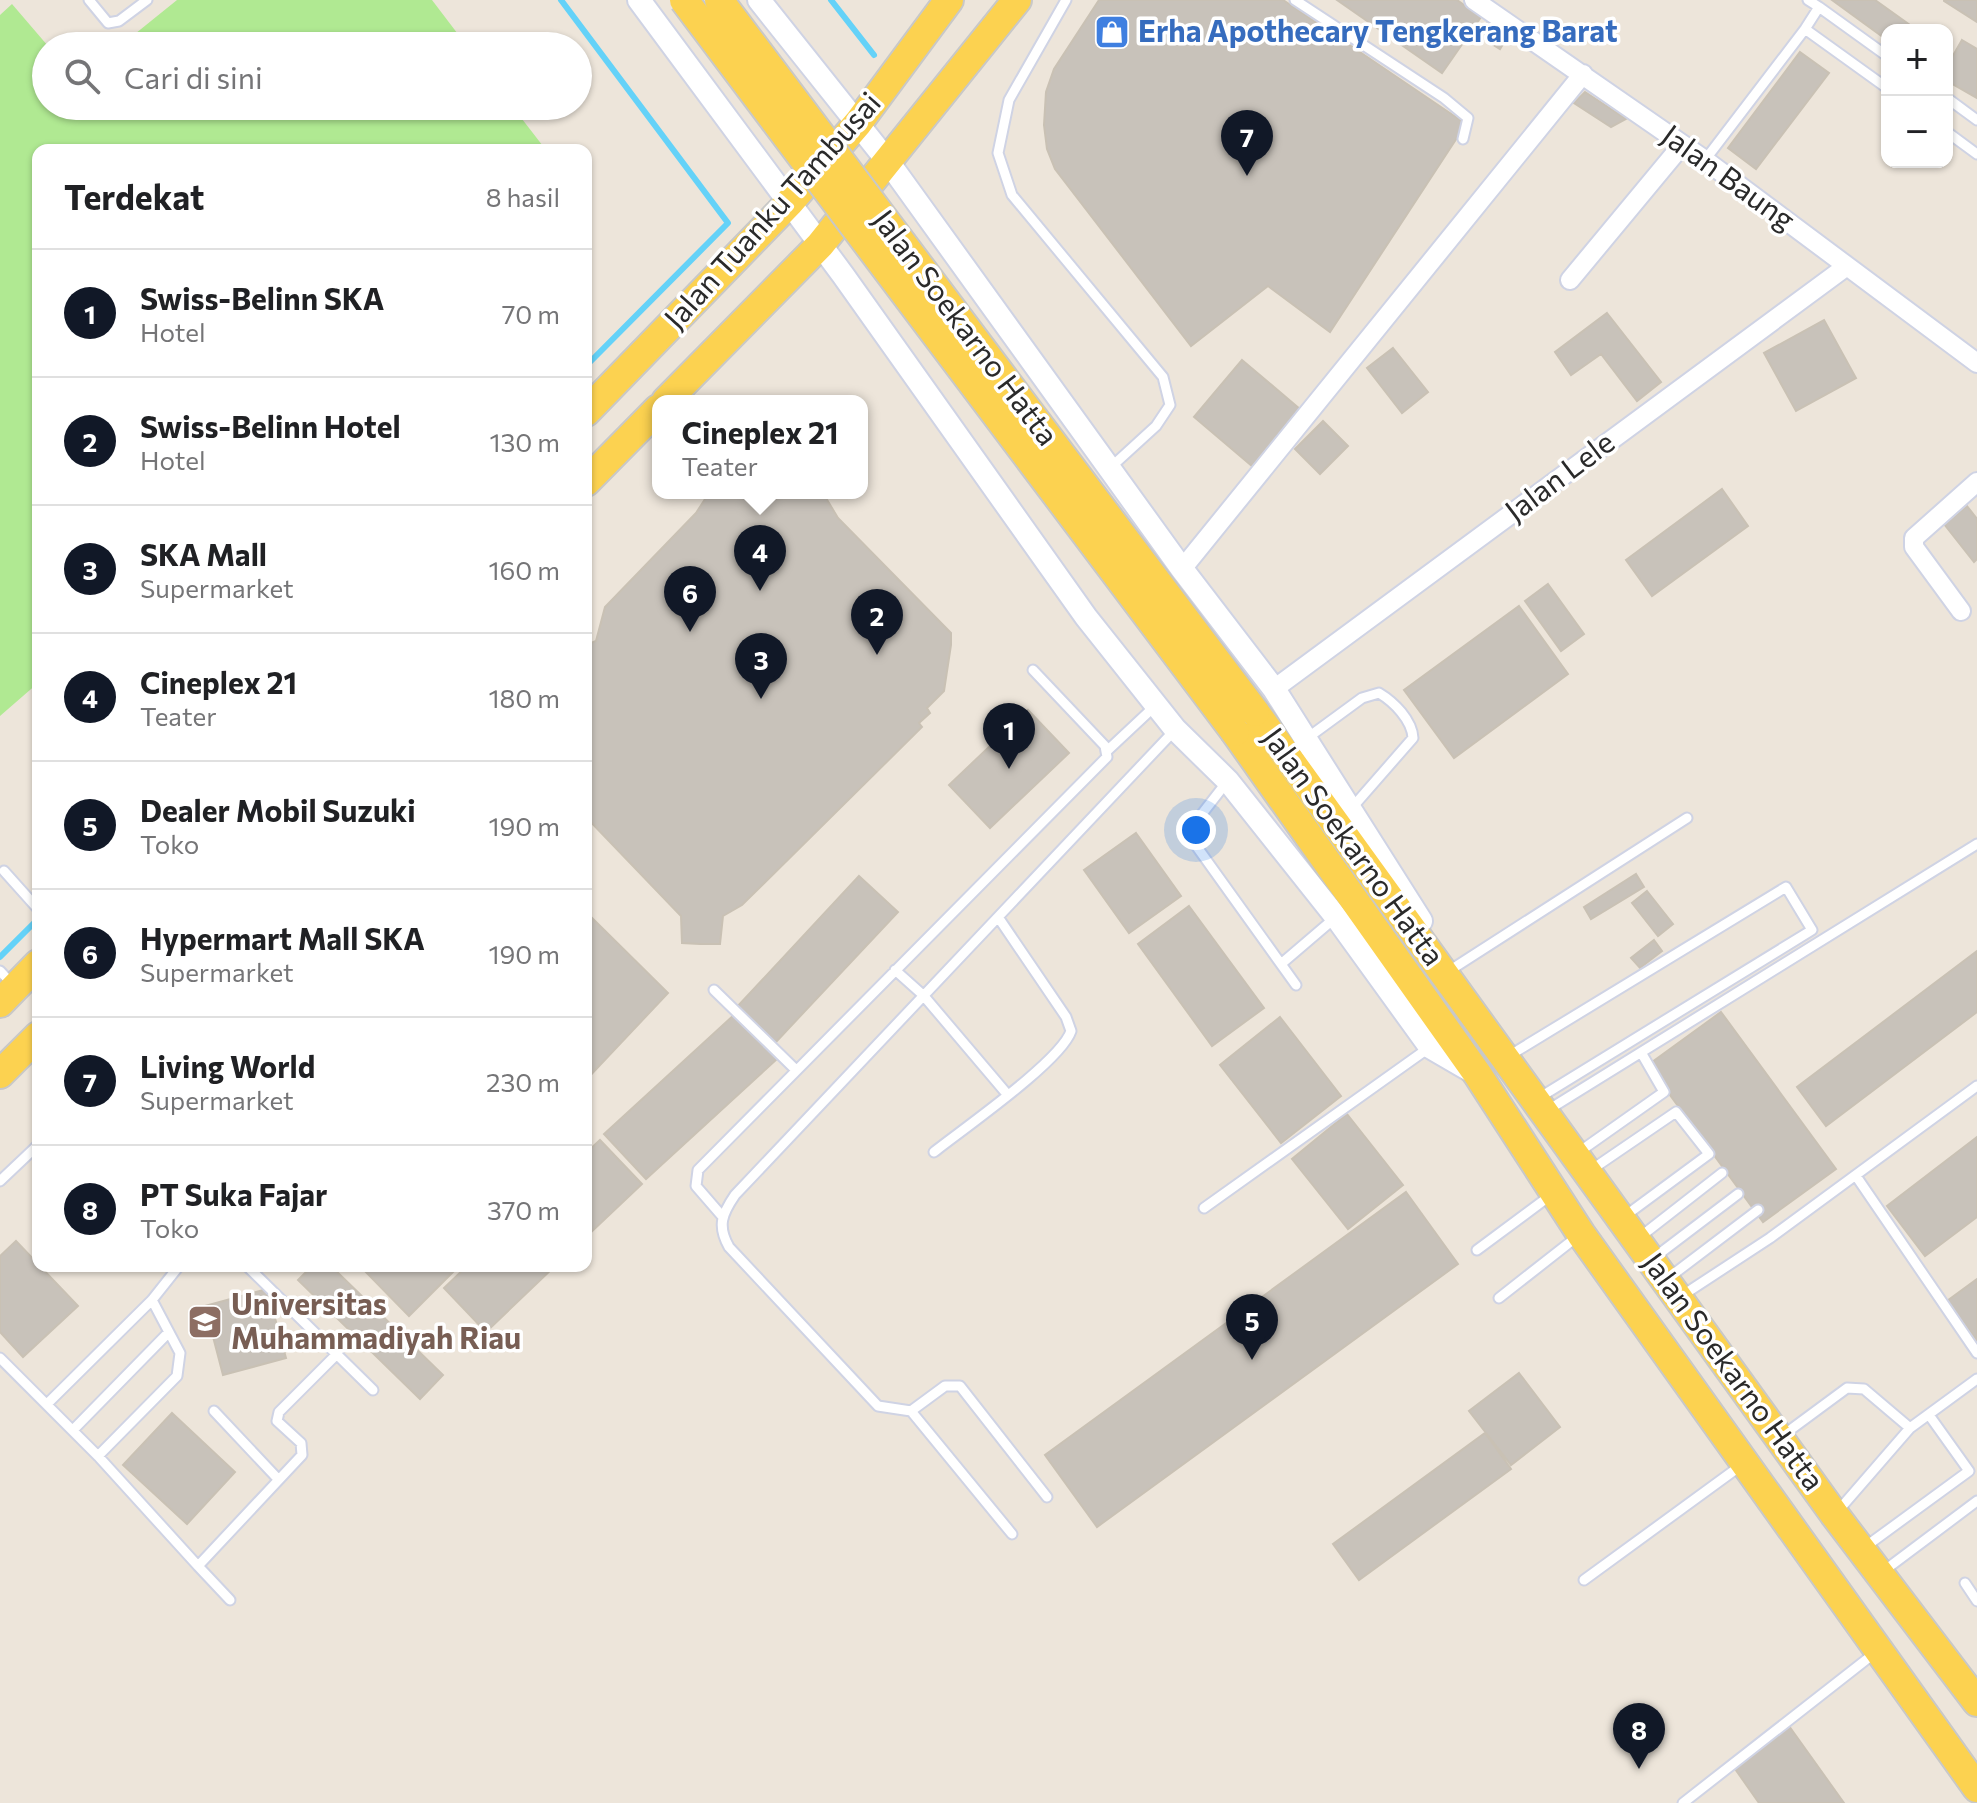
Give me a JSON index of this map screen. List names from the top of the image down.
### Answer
{
  "streets": {
    "main road": ["Jalan Tuanku Tambusai", "Jalan Soekarno Hatta"],
    "street": ["Jalan Baung", "Jalan Lele"]
  },
  "crossings": [
    ["Jalan Baung", "Jalan Lele"],
    ["Jalan Tuanku Tambusai", "Jalan Soekarno Hatta"]
  ],
  "places": {
    "shop": ["Erha Apothecary Tengkerang Barat"],
    "school or university": ["Universitas Muhammadiyah Riau"]
  },
  "page": {
    "map_buttons": ["+", "−"],
    "search": "Cari di sini",
    "pins": [
      "7",
      "4",
      "6",
      "2",
      "3",
      "1",
      "5",
      "8"
    ],
    "heading": ["Terdekat", "8 hasil"],
    "list": [
      {
        "mark": "1",
        "name": "Swiss-Belinn SKA",
        "note": "Hotel",
        "value": "70 m"
      },
      {
        "mark": "2",
        "name": "Swiss-Belinn Hotel",
        "note": "Hotel",
        "value": "130 m"
      },
      {
        "mark": "3",
        "name": "SKA Mall",
        "note": "Supermarket",
        "value": "160 m"
      },
      {
        "mark": "4",
        "name": "Cineplex 21",
        "note": "Teater",
        "value": "180 m"
      },
      {
        "mark": "5",
        "name": "Dealer Mobil Suzuki",
        "note": "Toko",
        "value": "190 m"
      },
      {
        "mark": "6",
        "name": "Hypermart Mall SKA",
        "note": "Supermarket",
        "value": "190 m"
      },
      {
        "mark": "7",
        "name": "Living World",
        "note": "Supermarket",
        "value": "230 m"
      },
      {
        "mark": "8",
        "name": "PT Suka Fajar",
        "note": "Toko",
        "value": "370 m"
      }
    ],
    "popup": ["Cineplex 21", "Teater"]
  }
}
